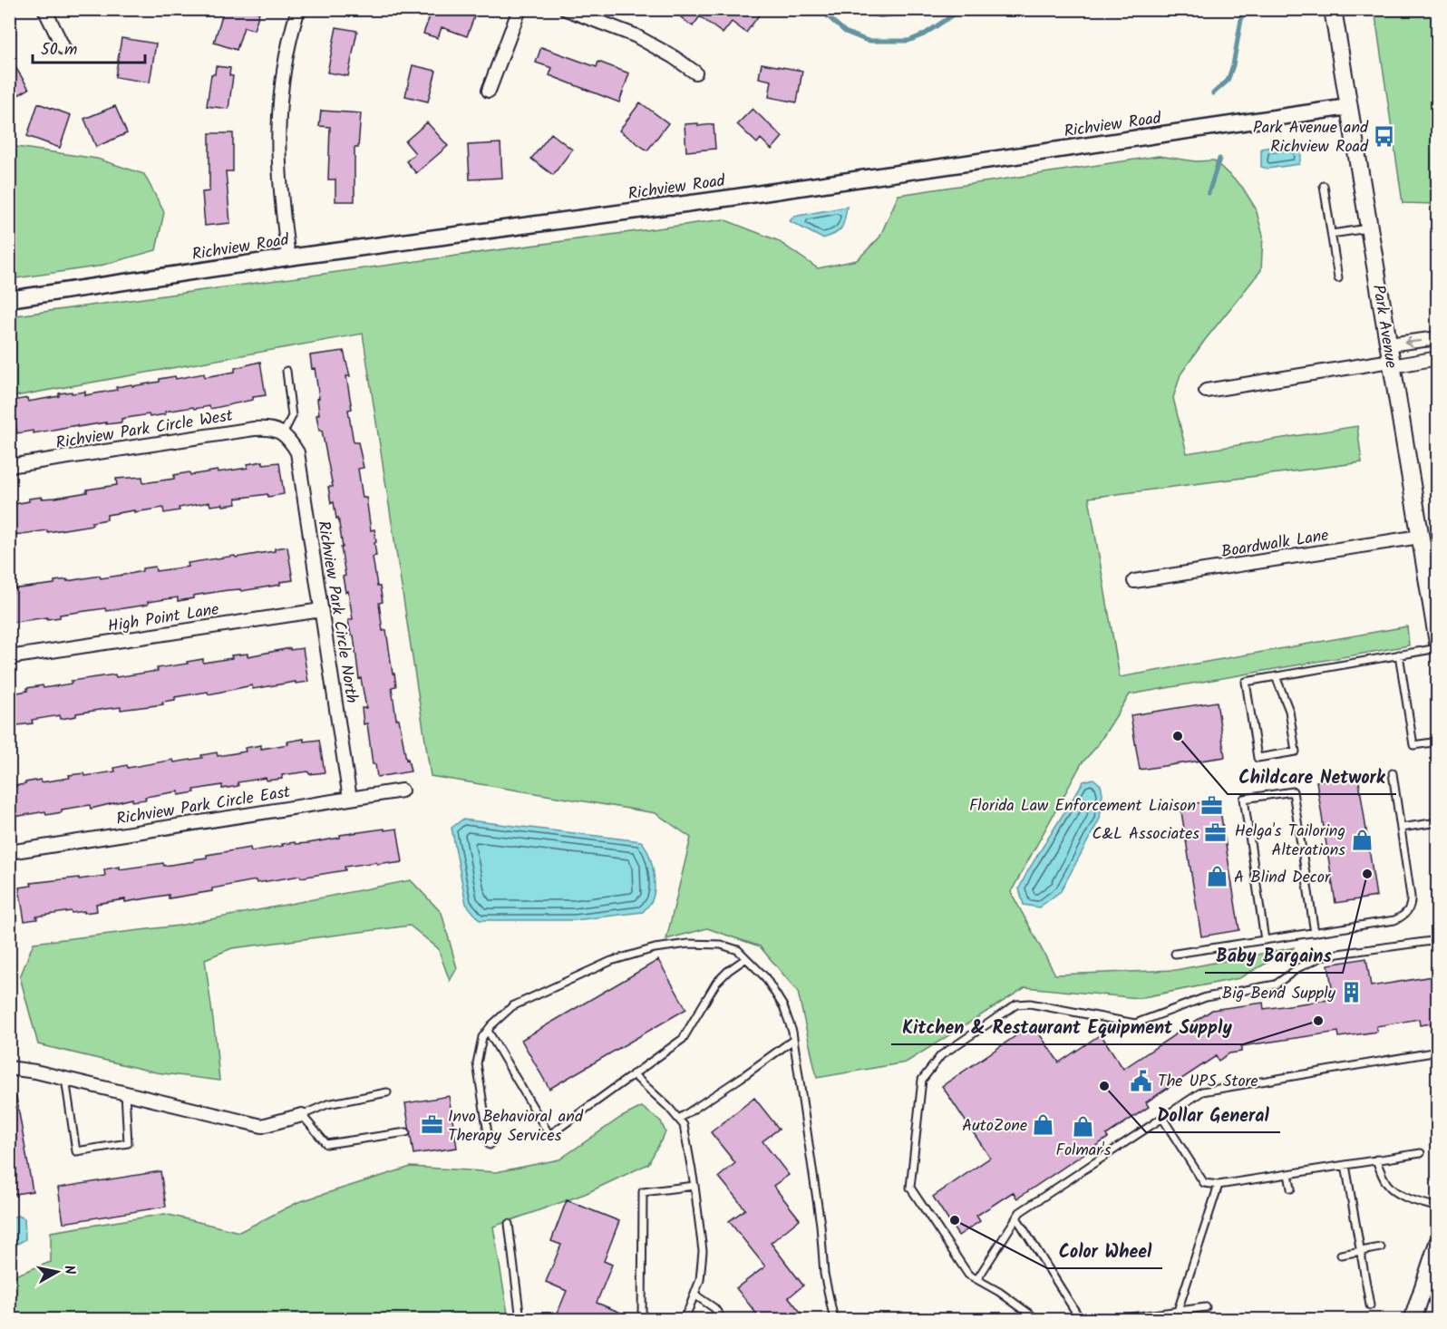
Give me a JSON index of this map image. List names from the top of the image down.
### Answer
{
  "streets": {
    "main road": ["Park Avenue"],
    "street": [
      "Richview Road",
      "Richview Park Circle West",
      "Boardwalk Lane",
      "Richview Park Circle North",
      "High Point Lane",
      "Richview Park Circle East"
    ]
  },
  "crossings": [
    ["Richview Road", "Park Avenue"],
    ["Park Avenue", "Boardwalk Lane"],
    ["Richview Park Circle West", "Richview Park Circle North"],
    ["Richview Park Circle North", "High Point Lane"],
    ["Richview Park Circle North", "Richview Park Circle East"]
  ],
  "places": {
    "bus stop": ["Park Avenue and Richview Road"],
    "other": [
      "Childcare Network",
      "Baby Bargains",
      "Kitchen & Restaurant Equipment Supply",
      "Dollar General",
      "Color Wheel"
    ],
    "office": ["Florida Law Enforcement Liaison", "C&L Associates", "Invo Behavioral and Therapy Services"],
    "shop": [
      "Helga's Tailoring Alterations",
      "A Blind Decor",
      "AutoZone",
      "Folmar's"
    ],
    "building": ["Big Bend Supply"],
    "public building": ["The UPS Store"]
  },
  "scale_bar": "50 m",
  "north": "right"
}
